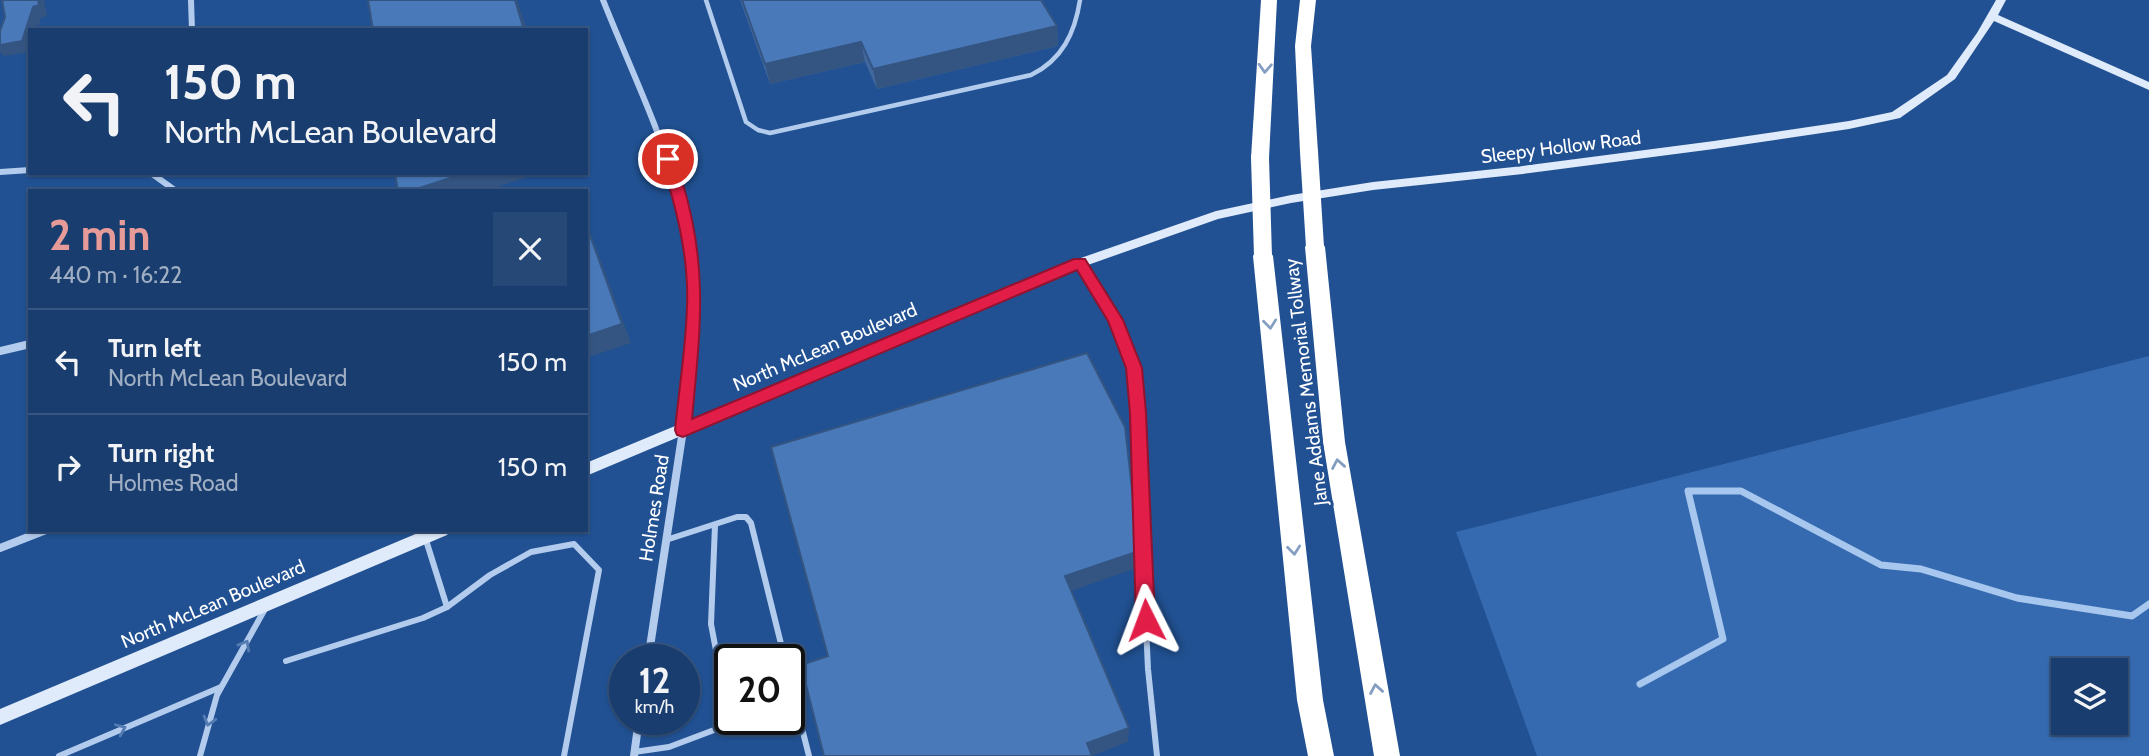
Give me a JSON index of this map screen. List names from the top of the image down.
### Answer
{
  "streets": {
    "highway": ["Jane Addams Memorial Tollway"],
    "street": ["Sleepy Hollow Road", "North McLean Boulevard", "Holmes Road"]
  },
  "crossings": [
    ["Sleepy Hollow Road", "North McLean Boulevard"],
    ["North McLean Boulevard", "Holmes Road"]
  ],
  "page": {
    "turn": ["150 m", "North McLean Boulevard"],
    "heading": ["2 min", "440 m · 16:22"],
    "list": [
      {
        "name": "Turn left",
        "note": "North McLean Boulevard",
        "value": "150 m"
      },
      {
        "name": "Turn right",
        "note": "Holmes Road",
        "value": "150 m"
      }
    ],
    "speed": "12 km/h",
    "limit": "20"
  }
}
